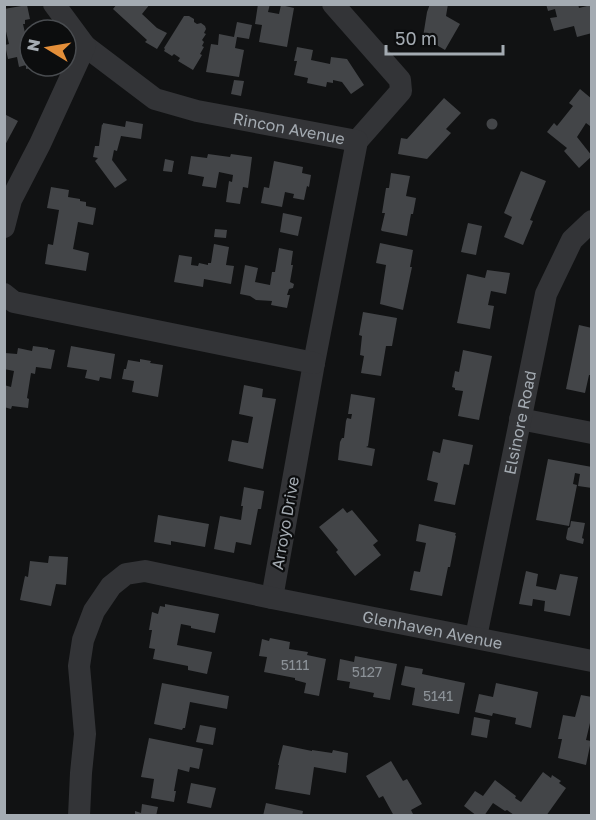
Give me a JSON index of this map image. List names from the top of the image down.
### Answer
{
  "streets": {
    "street": [
      "Rincon Avenue",
      "Elsinore Road",
      "Arroyo Drive",
      "Glenhaven Avenue"
    ]
  },
  "crossings": [
    ["Rincon Avenue", "Arroyo Drive"],
    ["Elsinore Road", "Glenhaven Avenue"],
    ["Arroyo Drive", "Glenhaven Avenue"]
  ],
  "house_numbers": ["5111", "5127", "5141"],
  "scale_bar": "50 m",
  "north": "left"
}
